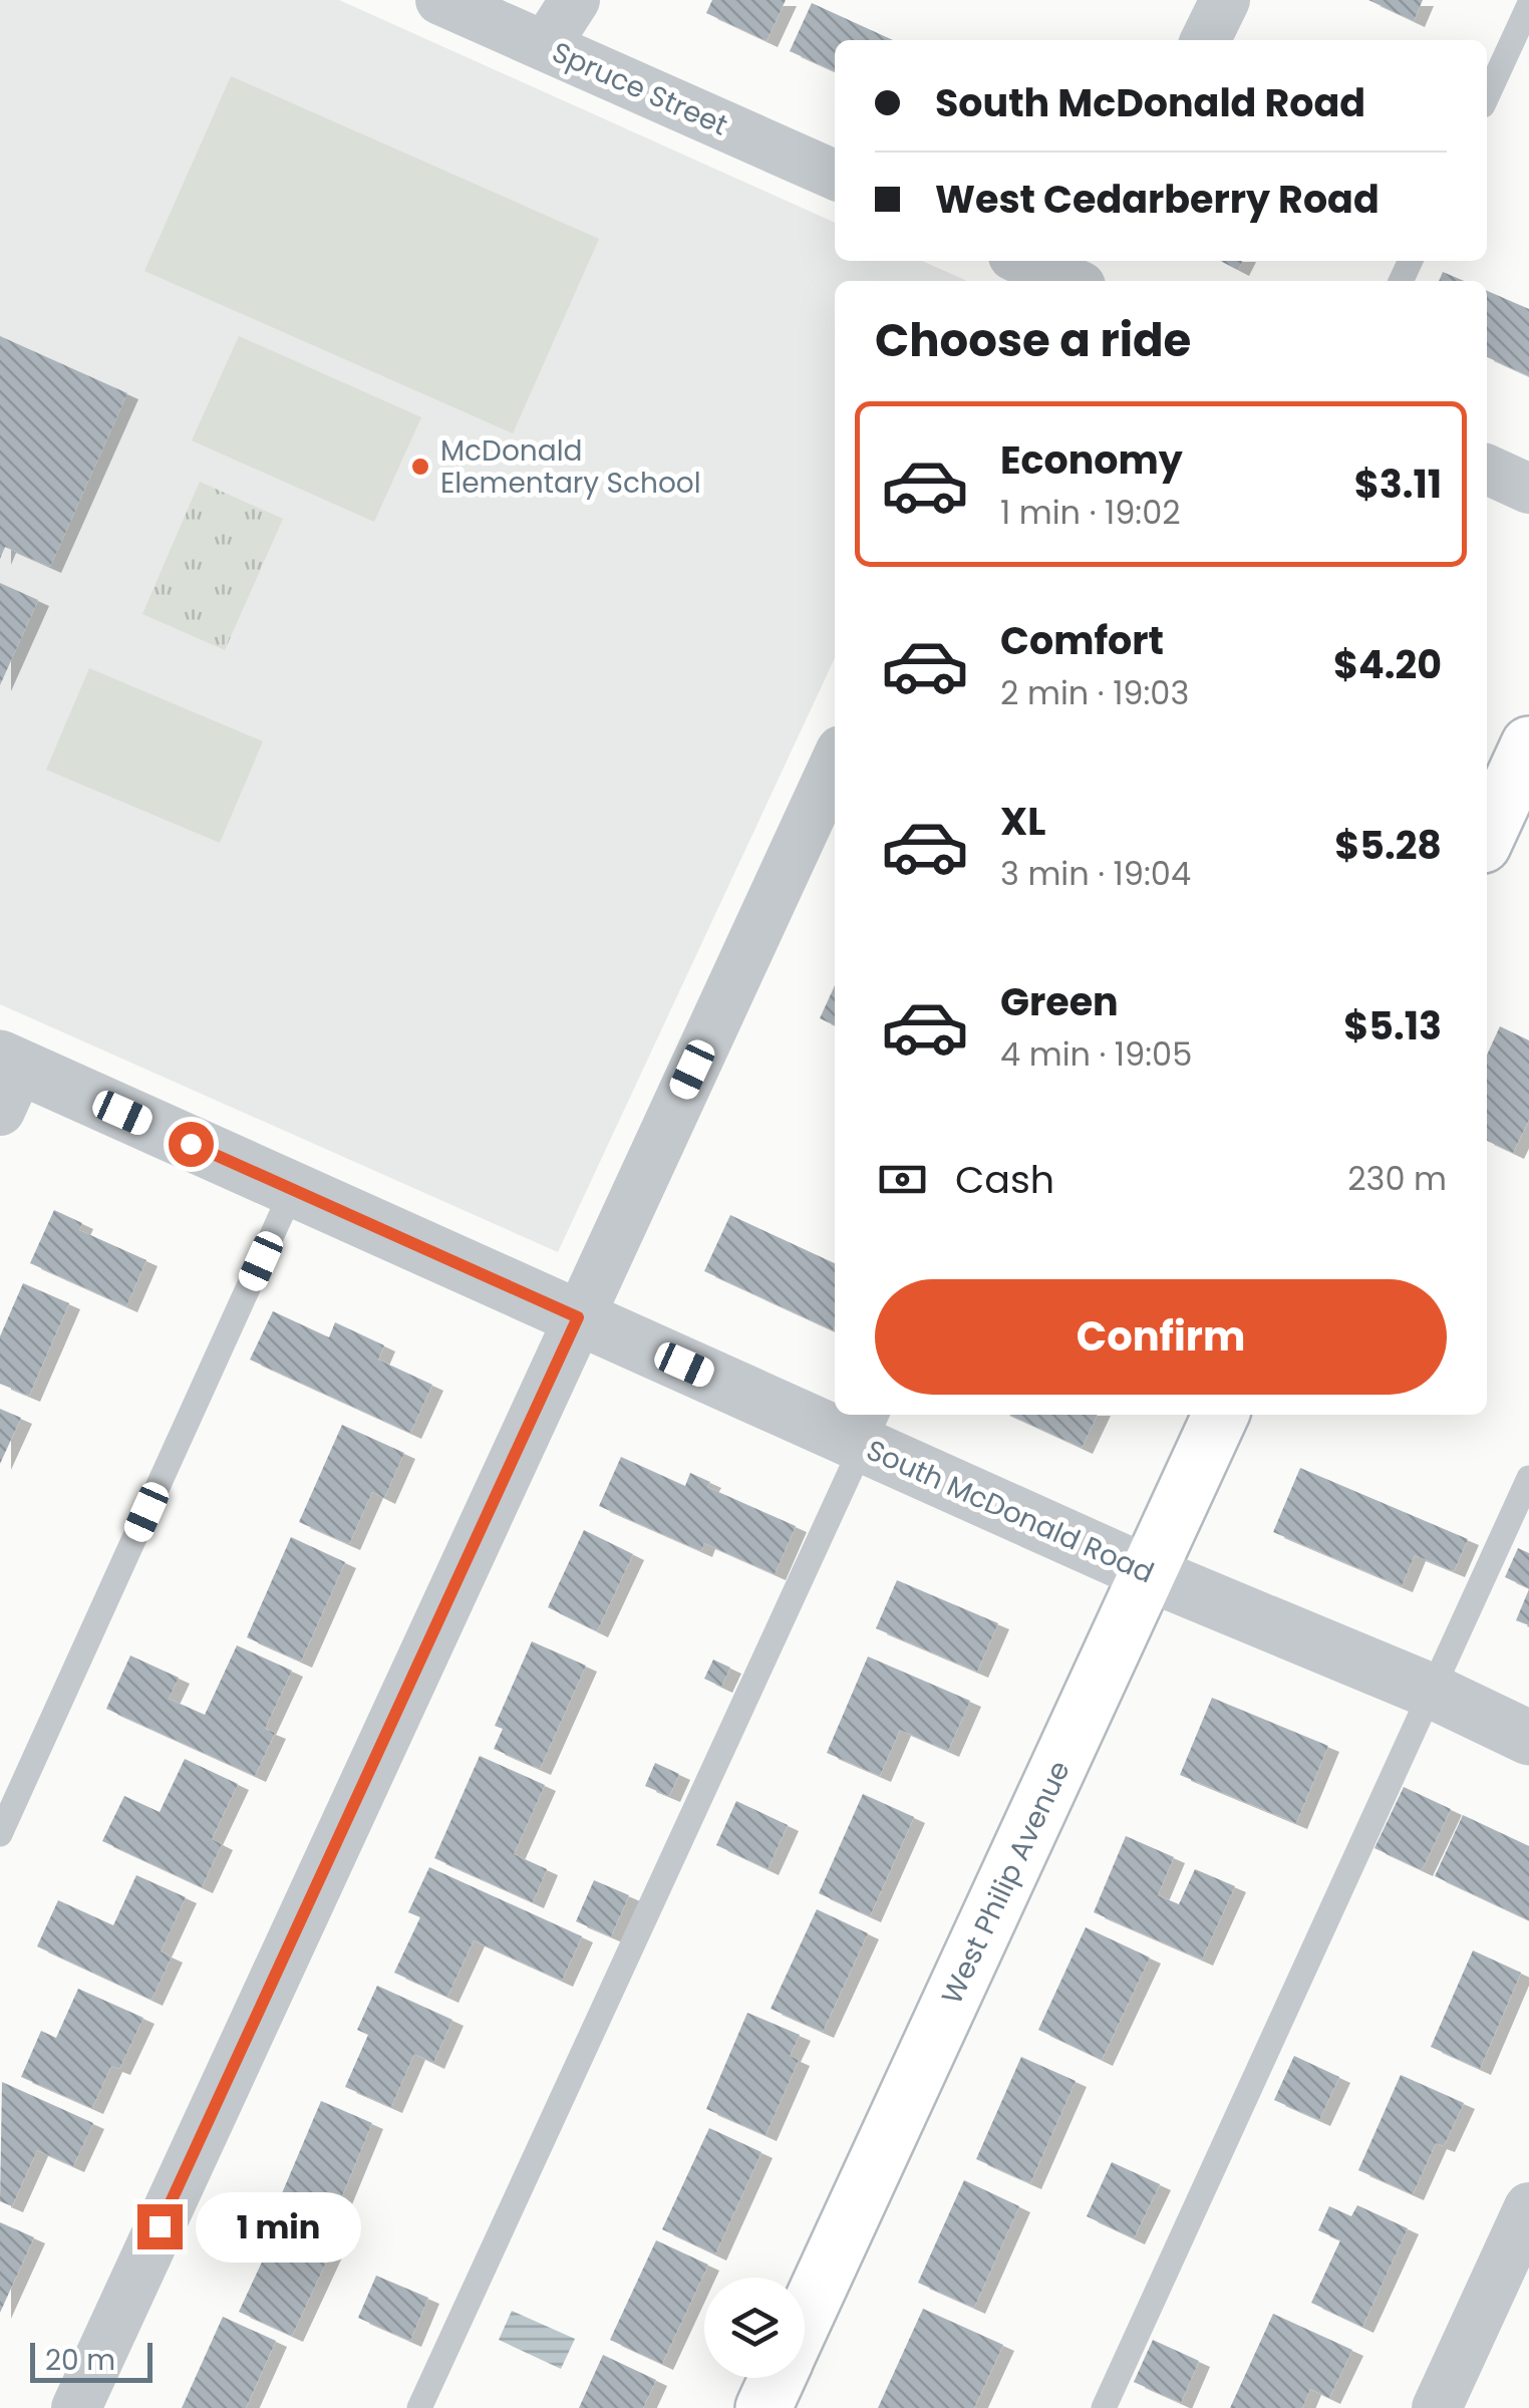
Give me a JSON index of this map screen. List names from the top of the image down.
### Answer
{
  "streets": {
    "main road": ["West Philip Avenue"],
    "street": ["Spruce Street", "South McDonald Road"]
  },
  "crossings": [
    ["South McDonald Road", "West Philip Avenue"]
  ],
  "places": ["McDonald Elementary School"],
  "scale_bar": "20 m",
  "page": {
    "banner": ["South McDonald Road", "West Cedarberry Road"],
    "heading": "Choose a ride",
    "list": [
      {
        "name": "Economy",
        "note": "1 min · 19:02",
        "value": "$3.11"
      },
      {
        "name": "Comfort",
        "note": "2 min · 19:03",
        "value": "$4.20"
      },
      {
        "name": "XL",
        "note": "3 min · 19:04",
        "value": "$5.28"
      },
      {
        "name": "Green",
        "note": "4 min · 19:05",
        "value": "$5.13"
      }
    ],
    "pay": ["Cash", "230 m"],
    "buttons": "Confirm",
    "bubble": "1 min",
    "scale": "20 m"
  }
}
